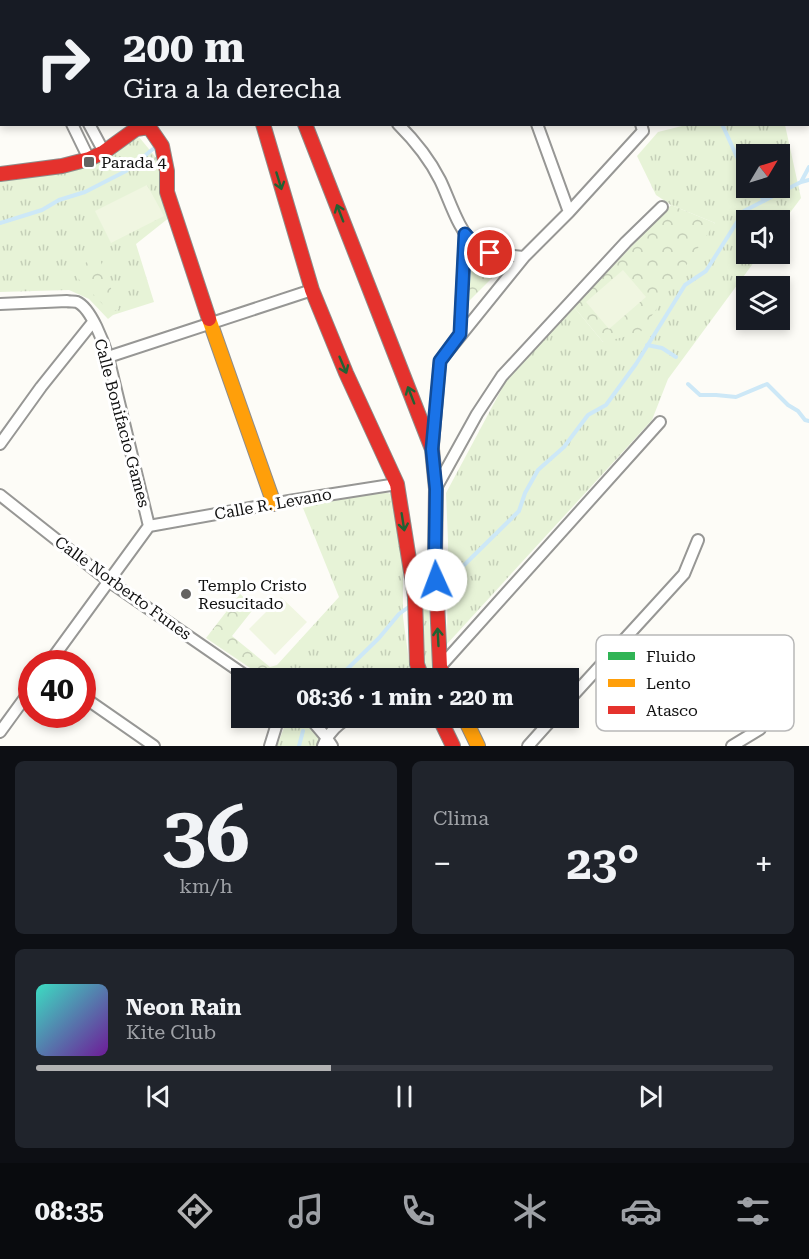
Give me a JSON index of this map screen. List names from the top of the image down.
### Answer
{
  "streets": {
    "street": ["Calle Bonifacio Games", "Calle R. Levano", "Calle Norberto Funes"]
  },
  "crossings": [
    ["Calle Bonifacio Games", "Calle R. Levano"]
  ],
  "places": {
    "transit": ["Parada 4"],
    "other": ["Templo Cristo Resucitado"]
  },
  "legend": ["Fluido", "Lento", "Atasco"],
  "north": "top right",
  "page": {
    "turn": ["200 m", "Gira a la derecha"],
    "limit": "40",
    "trip": "08:36 · 1 min · 220 m",
    "tile": [
      ["36", "km/h"],
      "Clima"
    ],
    "heat": ["−", "23°", "+"],
    "song": ["Neon Rain", "Kite Club"],
    "tabs": "08:35"
  }
}
